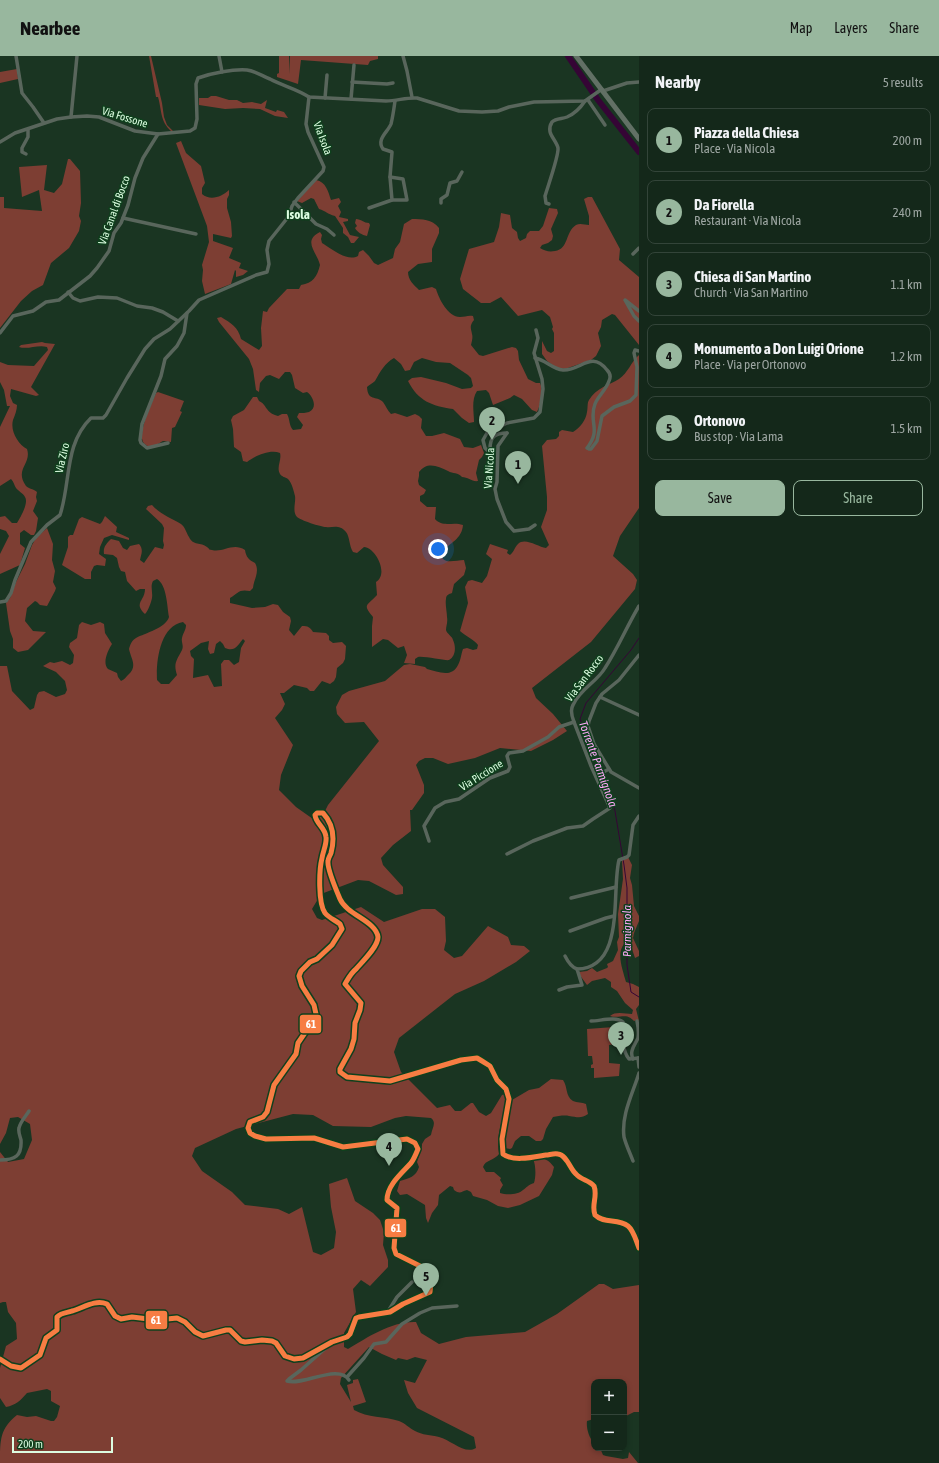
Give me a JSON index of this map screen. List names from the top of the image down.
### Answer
{
  "streets": {
    "street": [
      "Via Fossone",
      "Via Isola",
      "Via Canal di Bocco",
      "Via Ziro",
      "Via Nicola",
      "Via San Rocco",
      "Via Piccione"
    ]
  },
  "crossings": [
    ["Via Fossone", "Via Isola"],
    ["Via Fossone", "Via Canal di Bocco"],
    ["Via Isola", "Via Ziro"],
    ["Via San Rocco", "Via Piccione"]
  ],
  "districts": ["Isola"],
  "water": ["Torrente Parmignola", "Parmignola"],
  "lines": ["transit line 61"],
  "scale_bar": "200 m",
  "page": {
    "header": "Nearbee",
    "nav": ["Map", "Layers", "Share"],
    "heading": ["Nearby", "5 results"],
    "list": [
      {
        "mark": "1",
        "name": "Piazza della Chiesa",
        "note": "Place · Via Nicola",
        "value": "200 m"
      },
      {
        "mark": "2",
        "name": "Da Fiorella",
        "note": "Restaurant · Via Nicola",
        "value": "240 m"
      },
      {
        "mark": "3",
        "name": "Chiesa di San Martino",
        "note": "Church · Via San Martino",
        "value": "1.1 km"
      },
      {
        "mark": "4",
        "name": "Monumento a Don Luigi Orione",
        "note": "Place · Via per Ortonovo",
        "value": "1.2 km"
      },
      {
        "mark": "5",
        "name": "Ortonovo",
        "note": "Bus stop · Via Lama",
        "value": "1.5 km"
      }
    ],
    "pins": [
      "2",
      "1",
      "3",
      "4",
      "5"
    ],
    "buttons": ["Save", "Share"],
    "map_buttons": ["+", "−"],
    "scale": "200 m"
  }
}
